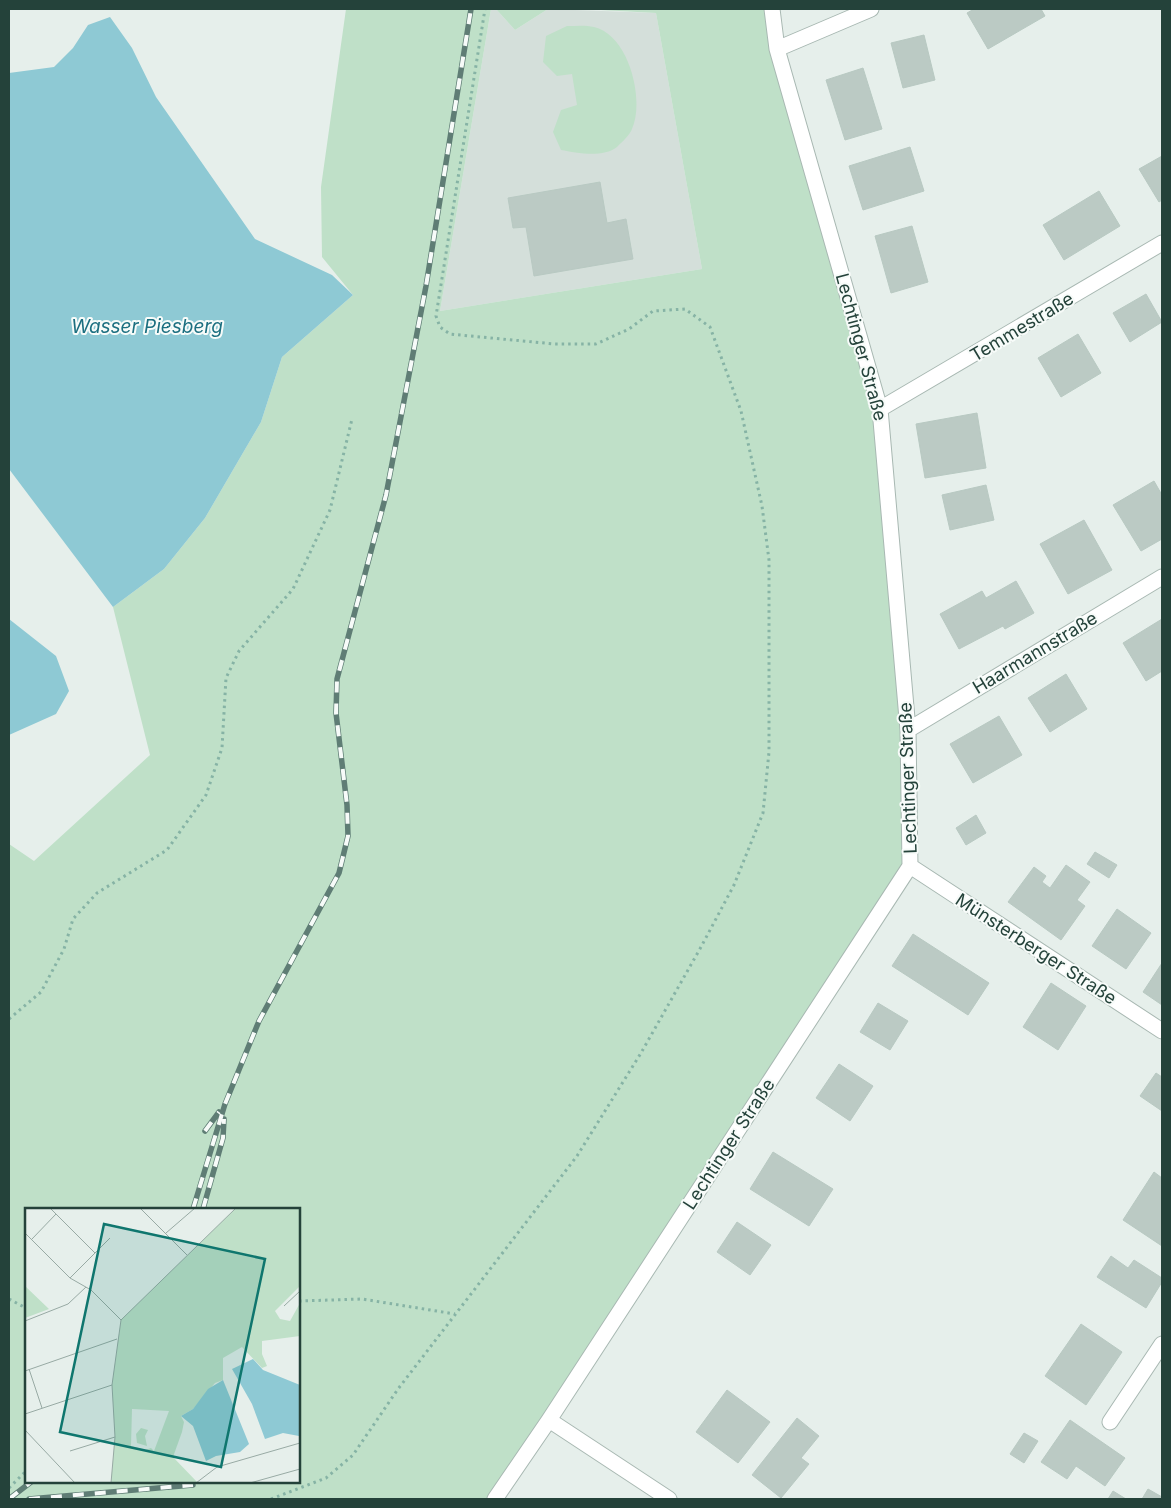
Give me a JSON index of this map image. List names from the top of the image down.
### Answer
{
  "streets": {
    "street": [
      "Temmestraße",
      "Lechtinger Straße",
      "Haarmannstraße",
      "Münsterberger Straße"
    ]
  },
  "crossings": [
    ["Temmestraße", "Lechtinger Straße"],
    ["Lechtinger Straße", "Haarmannstraße"],
    ["Lechtinger Straße", "Münsterberger Straße"]
  ],
  "water": ["Wasser Piesberg"]
}
